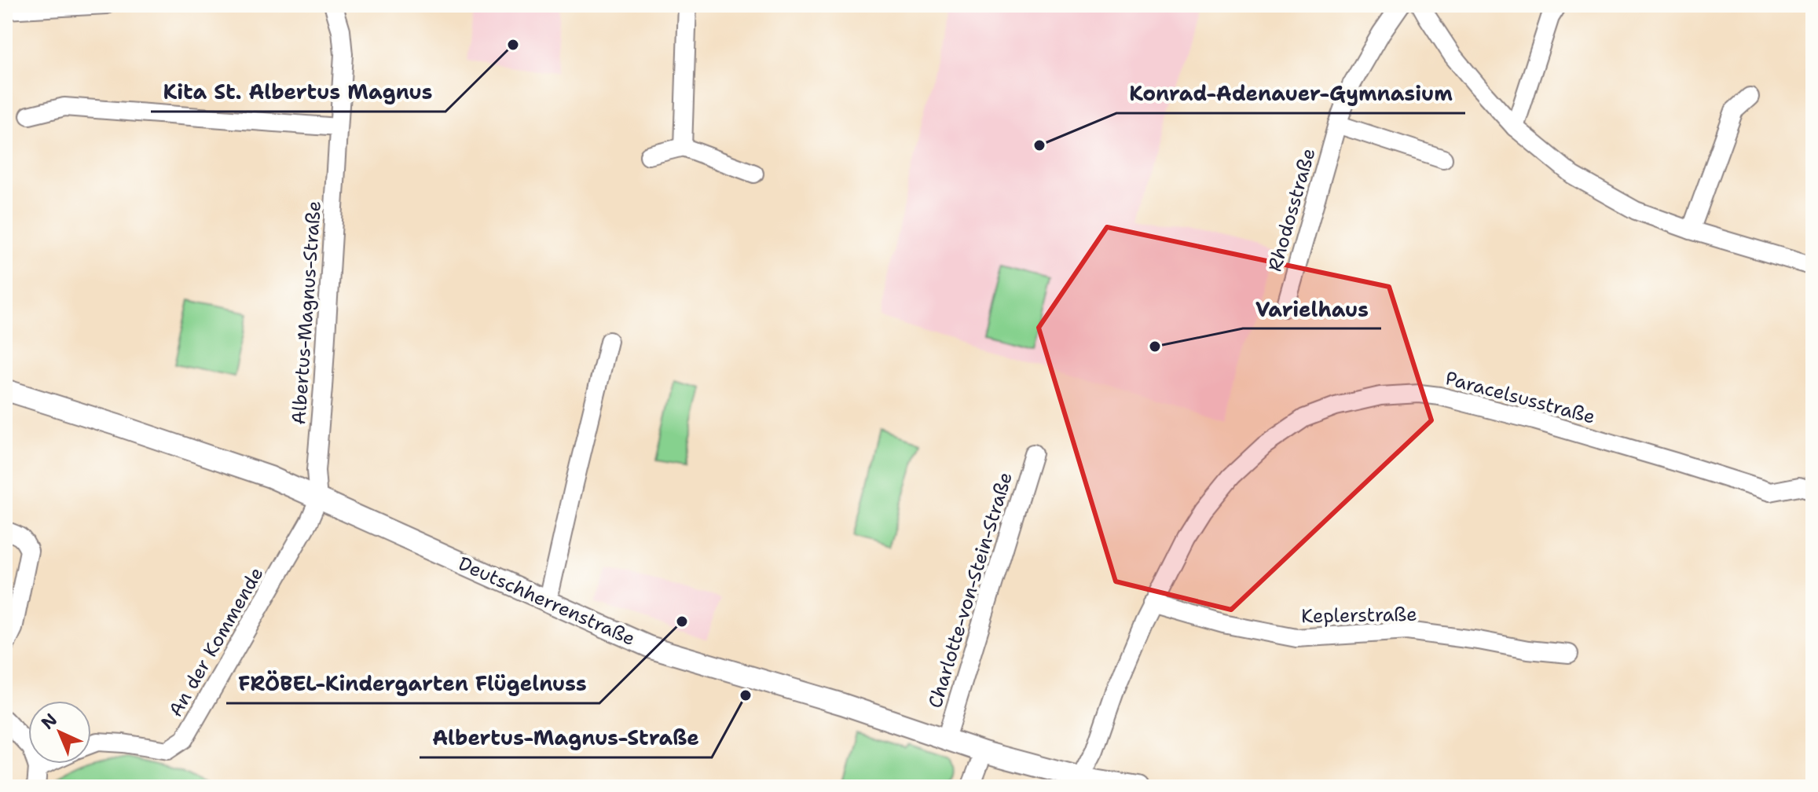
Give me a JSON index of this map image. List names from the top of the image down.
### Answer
{
  "streets": {
    "street": [
      "Rhodosstraße",
      "Albertus-Magnus-Straße",
      "Paracelsusstraße",
      "Charlotte-von-Stein-Straße",
      "Deutschherrenstraße",
      "Keplerstraße",
      "An der Kommende"
    ]
  },
  "crossings": [
    ["Albertus-Magnus-Straße", "Deutschherrenstraße"],
    ["Albertus-Magnus-Straße", "An der Kommende"],
    ["Paracelsusstraße", "Deutschherrenstraße"],
    ["Paracelsusstraße", "Keplerstraße"],
    ["Charlotte-von-Stein-Straße", "Deutschherrenstraße"],
    ["Deutschherrenstraße", "An der Kommende"]
  ],
  "places": [
    "Kita St. Albertus Magnus",
    "Konrad-Adenauer-Gymnasium",
    "Varielhaus",
    "FRÖBEL-Kindergarten Flügelnuss",
    "Albertus-Magnus-Straße"
  ],
  "north": "top left"
}
